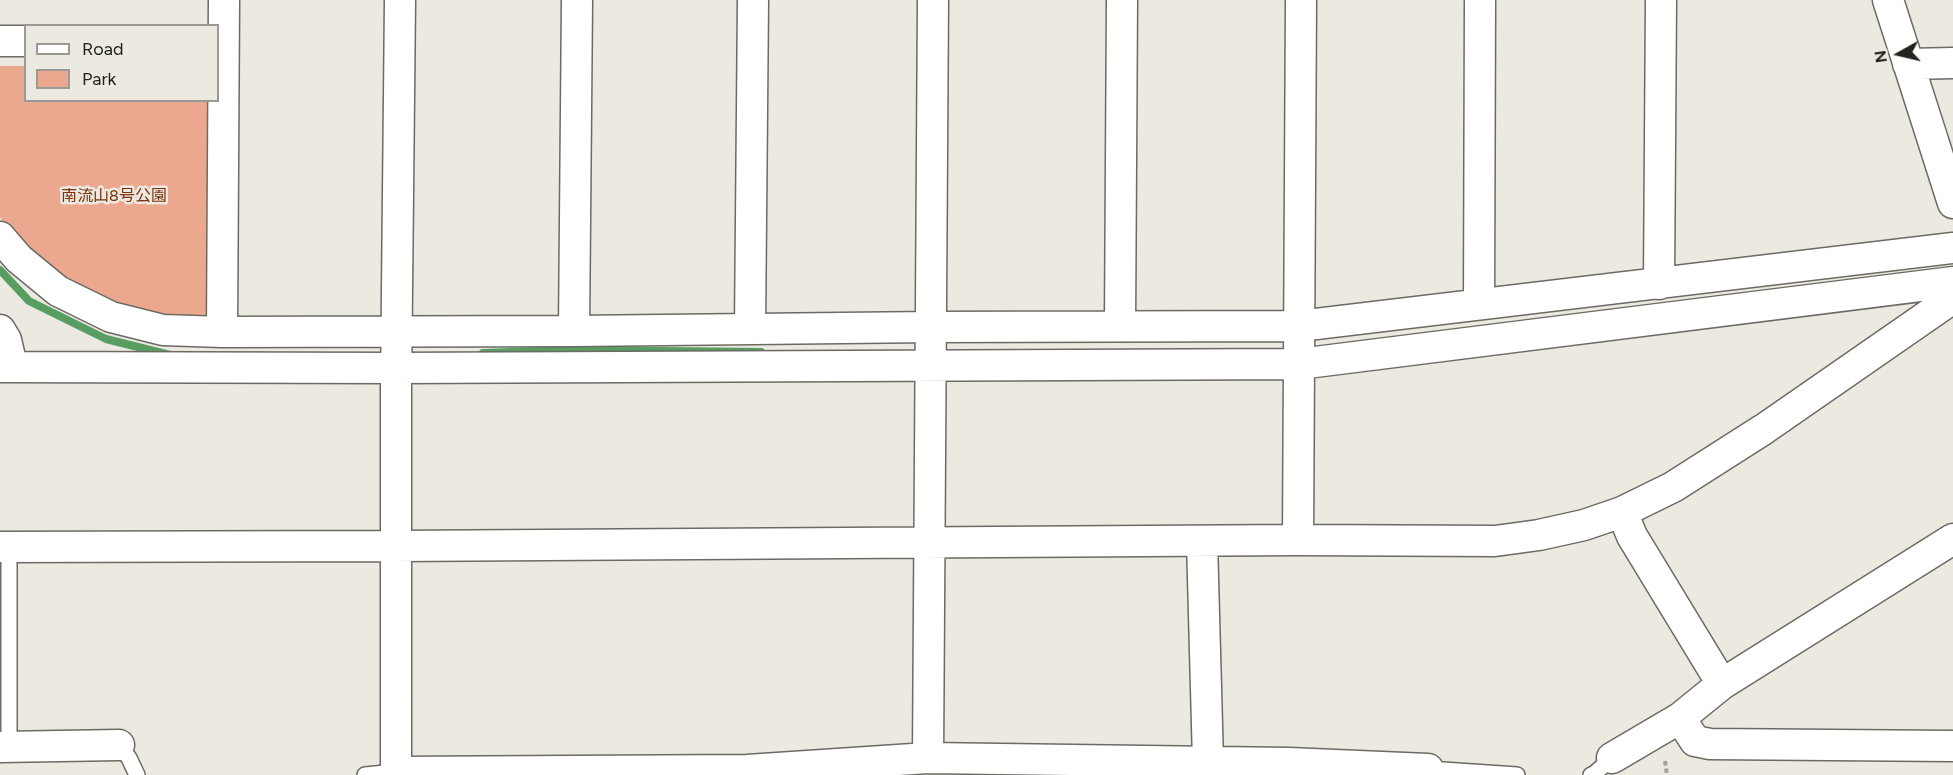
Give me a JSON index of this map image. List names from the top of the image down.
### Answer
{
  "parks": ["南流山8号公園"],
  "legend": ["Road", "Park"],
  "north": "left"
}
